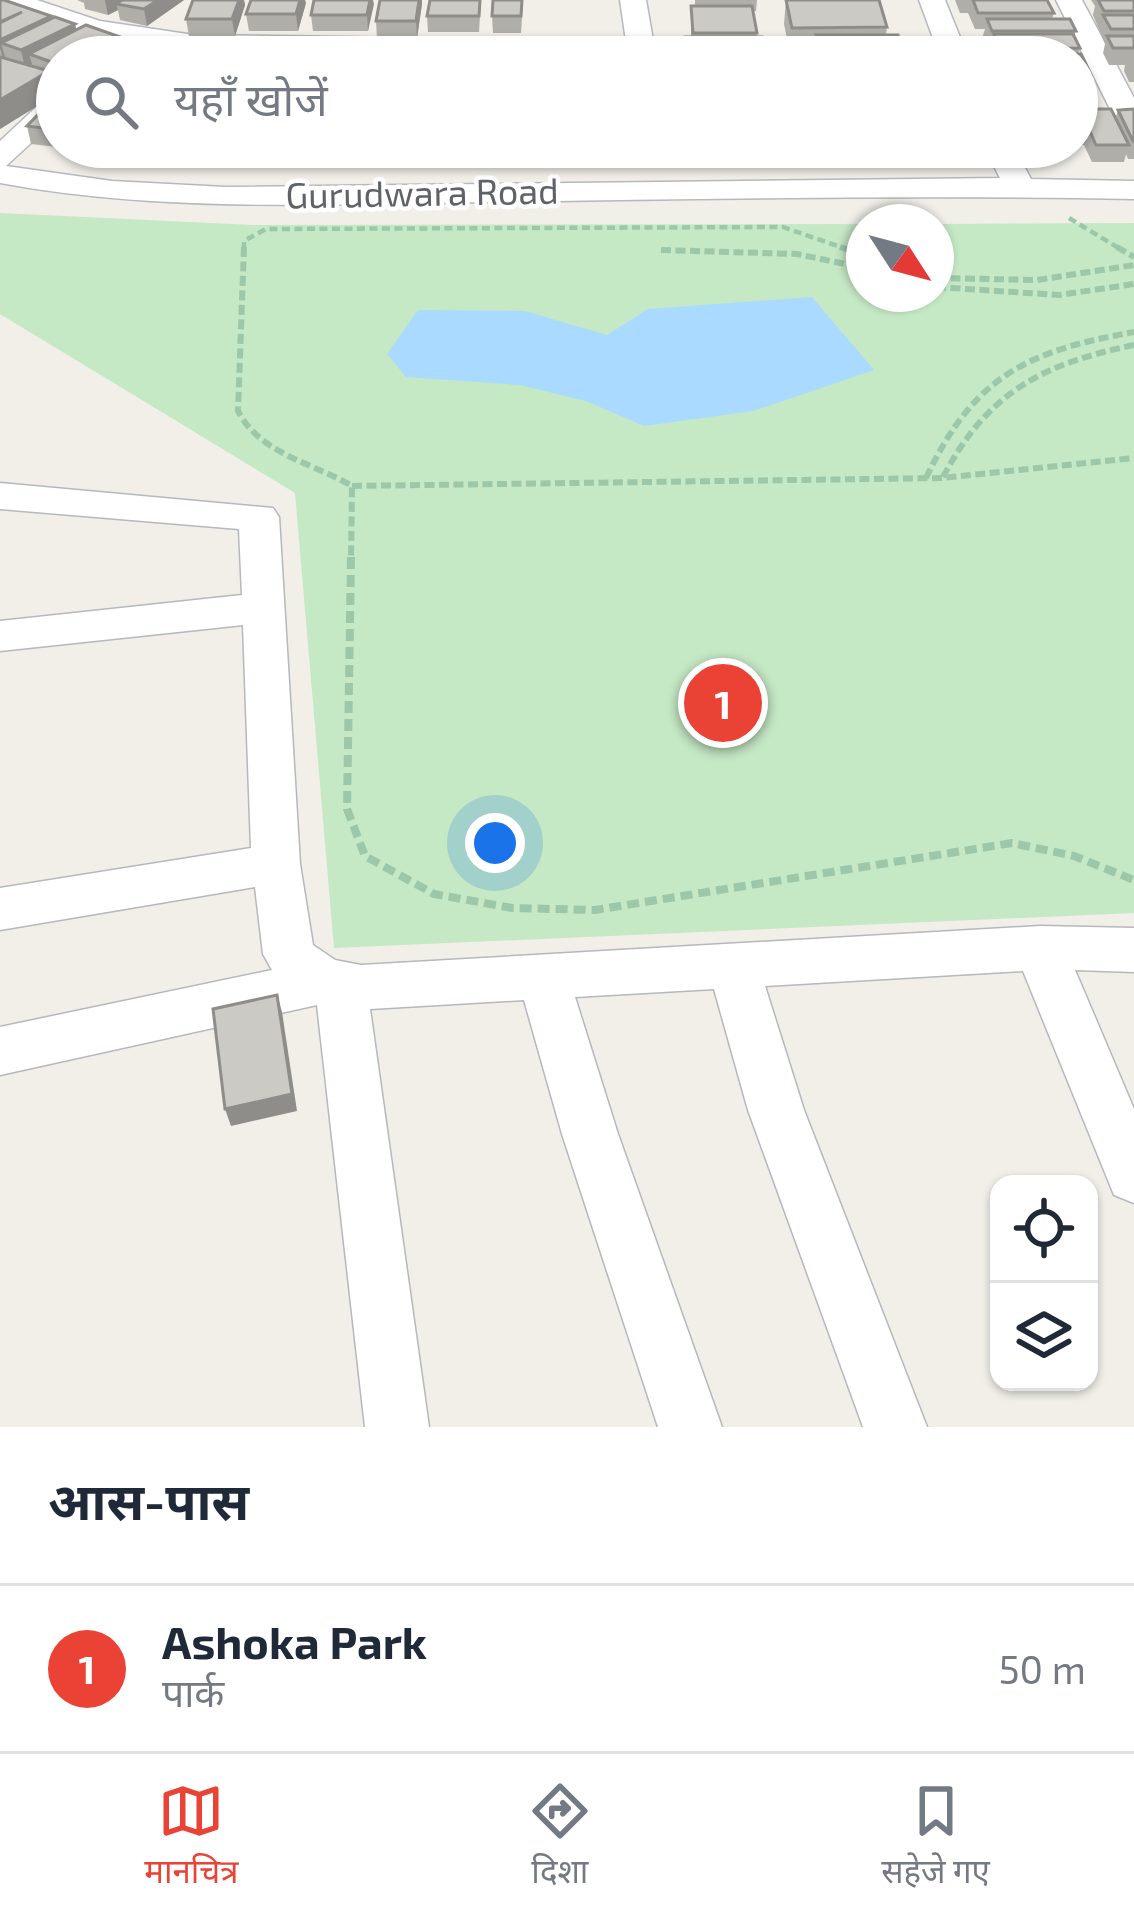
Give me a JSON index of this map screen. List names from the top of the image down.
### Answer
{
  "streets": {
    "street": ["Gurudwara Road"]
  },
  "north": "bottom right",
  "page": {
    "search": "यहाँ खोजें",
    "pins": "1",
    "heading": "आस-पास",
    "list": [
      {
        "mark": "1",
        "name": "Ashoka Park",
        "note": "पार्क",
        "value": "50 m"
      }
    ],
    "nav": ["मानचित्र", "दिशा", "सहेजे गए"]
  }
}
